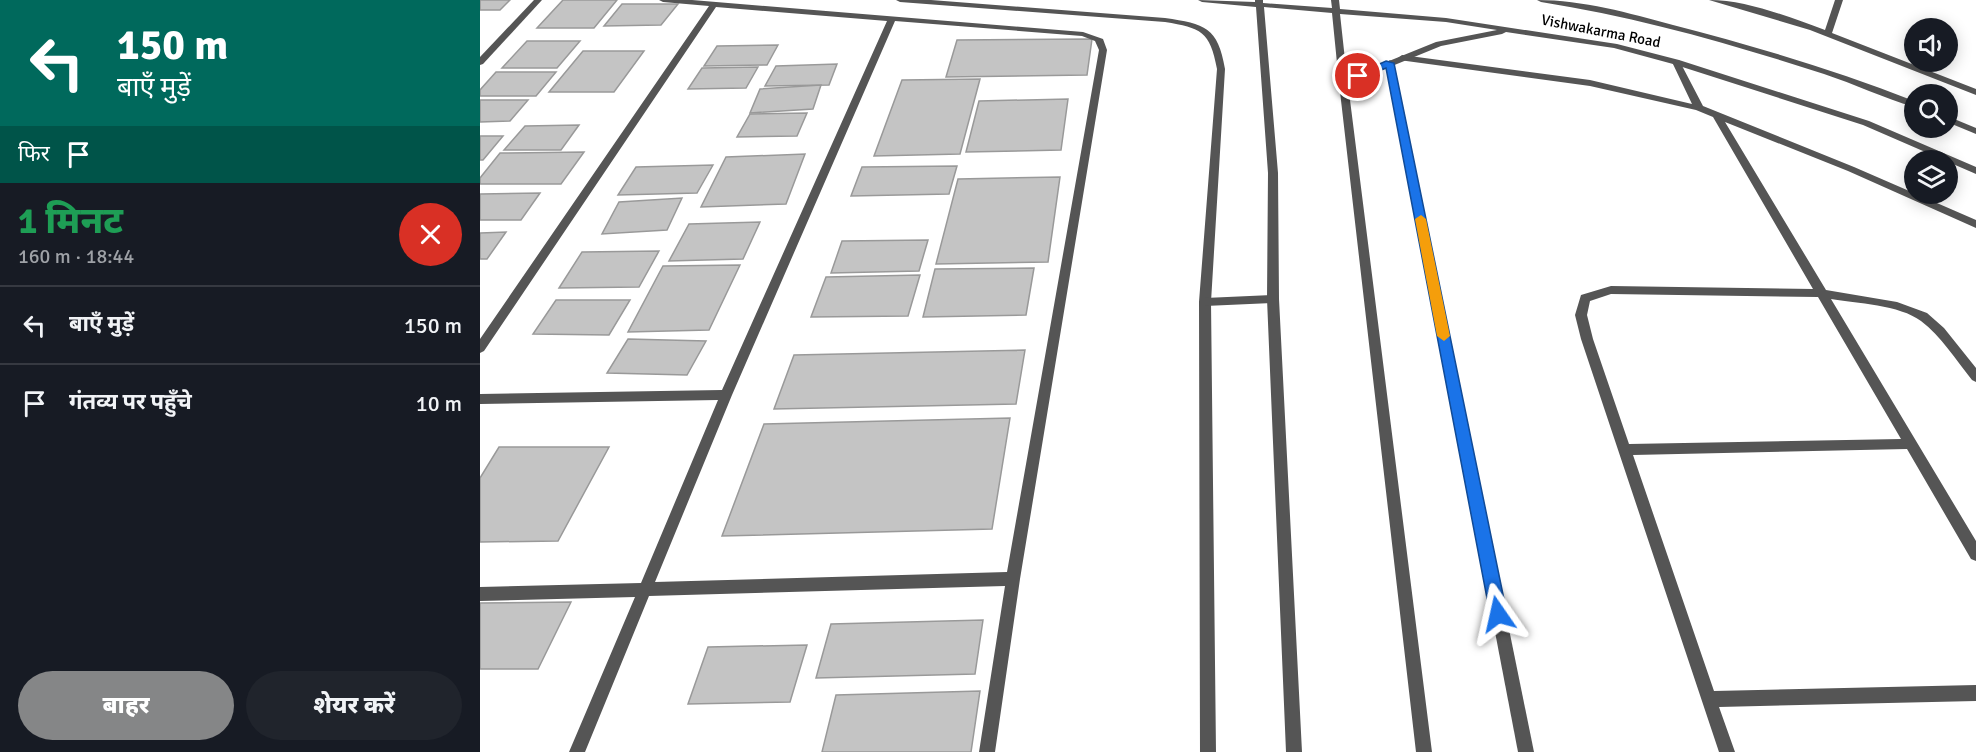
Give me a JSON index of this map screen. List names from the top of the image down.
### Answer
{
  "streets": {
    "street": ["Vishwakarma Road"]
  },
  "page": {
    "turn": ["150 m", "बाएँ मुड़ें"],
    "then": "फिर",
    "heading": ["1 मिनट", "160 m · 18:44"],
    "list": [
      {
        "name": "बाएँ मुड़ें",
        "value": "150 m"
      },
      {
        "name": "गंतव्य पर पहुँचे",
        "value": "10 m"
      }
    ],
    "buttons": ["बाहर", "शेयर करें"]
  }
}
